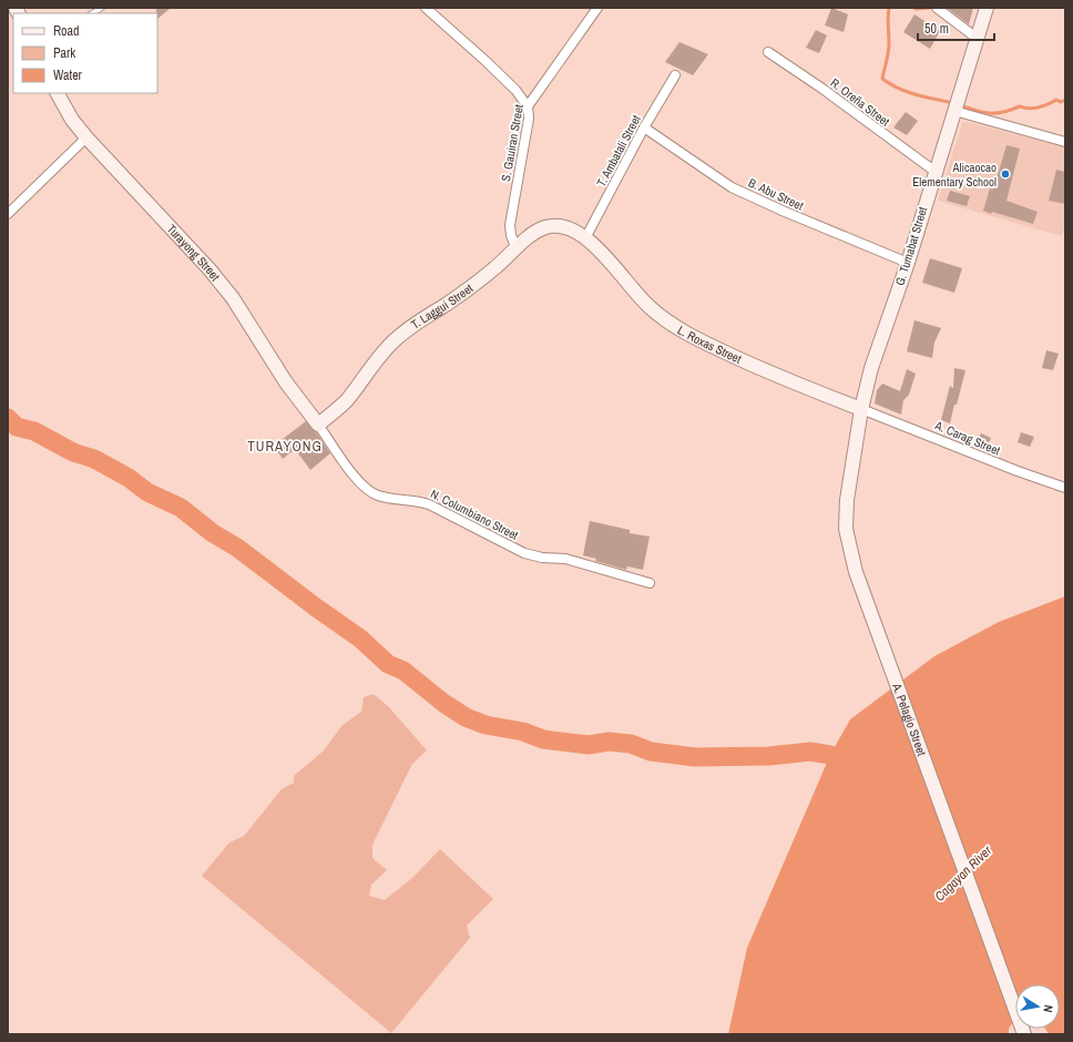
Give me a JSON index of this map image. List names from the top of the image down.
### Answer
{
  "streets": {
    "street": [
      "R. Oreña Street",
      "S. Gauiran Street",
      "T. Ambatali Street",
      "B. Abu Street",
      "G. Tumabat Street",
      "Turayong Street",
      "T. Laggui Street",
      "L. Roxas Street",
      "A. Carag Street",
      "N. Columbiano Street",
      "A. Pelagio Street"
    ]
  },
  "crossings": [
    ["R. Oreña Street", "G. Tumabat Street"],
    ["S. Gauiran Street", "T. Laggui Street"],
    ["T. Ambatali Street", "B. Abu Street"],
    ["T. Ambatali Street", "T. Laggui Street"],
    ["T. Ambatali Street", "L. Roxas Street"],
    ["B. Abu Street", "G. Tumabat Street"],
    ["G. Tumabat Street", "L. Roxas Street"],
    ["G. Tumabat Street", "A. Carag Street"],
    ["G. Tumabat Street", "A. Pelagio Street"],
    ["Turayong Street", "T. Laggui Street"],
    ["Turayong Street", "N. Columbiano Street"],
    ["T. Laggui Street", "L. Roxas Street"],
    ["T. Laggui Street", "N. Columbiano Street"],
    ["L. Roxas Street", "A. Carag Street"],
    ["L. Roxas Street", "A. Pelagio Street"],
    ["A. Carag Street", "A. Pelagio Street"]
  ],
  "districts": ["TURAYONG"],
  "water": ["Cagayan River"],
  "places": ["Alicaocao Elementary School"],
  "legend": ["Road", "Park", "Water"],
  "scale_bar": "50 m",
  "north": "right"
}
